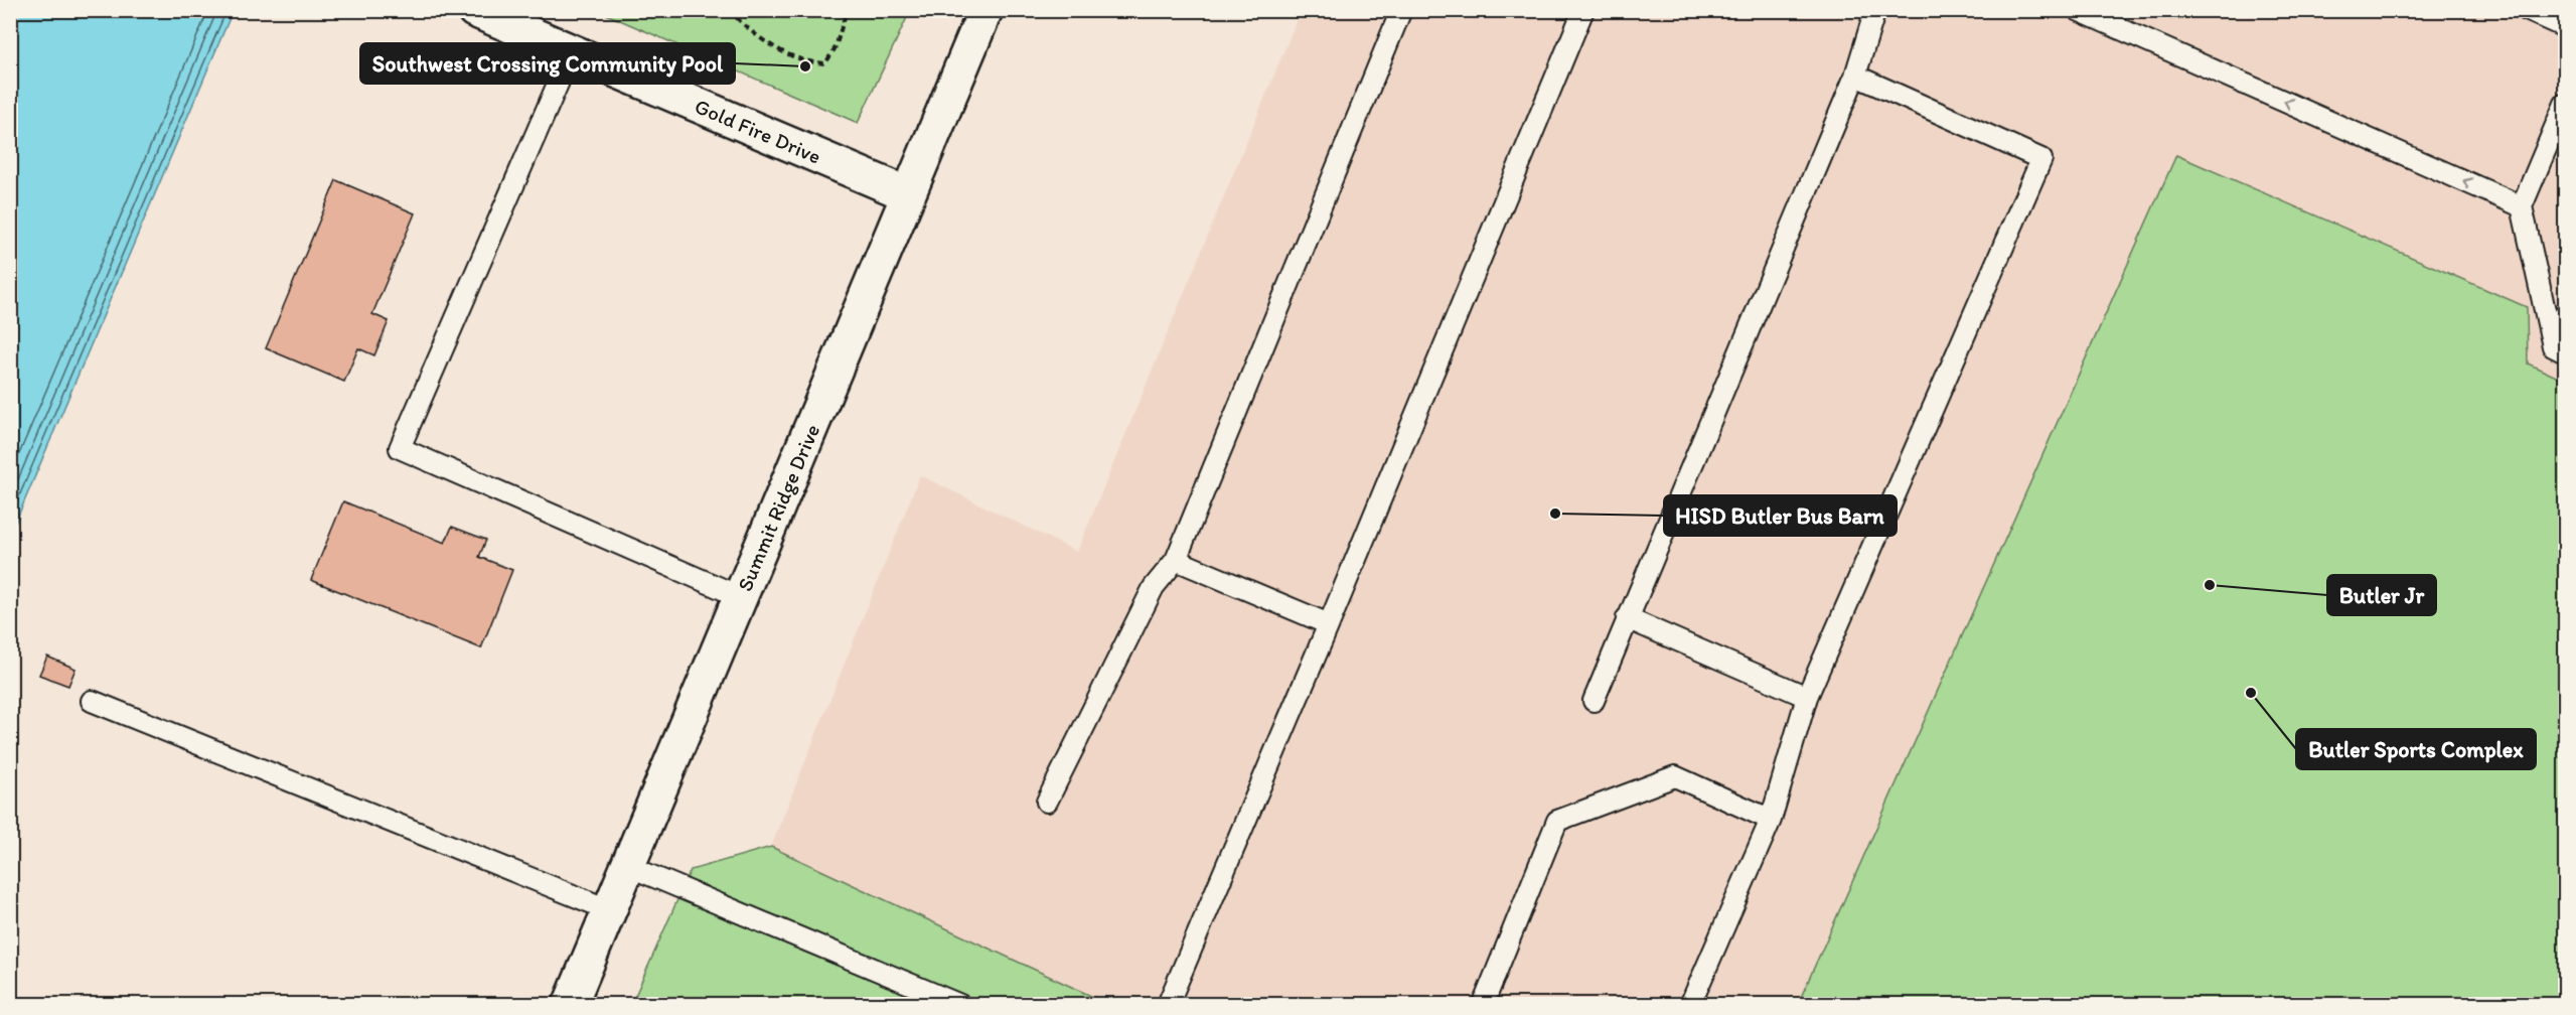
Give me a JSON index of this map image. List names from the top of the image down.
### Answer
{
  "streets": {
    "street": ["Gold Fire Drive", "Summit Ridge Drive"]
  },
  "crossings": [
    ["Gold Fire Drive", "Summit Ridge Drive"]
  ],
  "places": [
    "Southwest Crossing Community Pool",
    "HISD Butler Bus Barn",
    "Butler Jr",
    "Butler Sports Complex"
  ]
}
